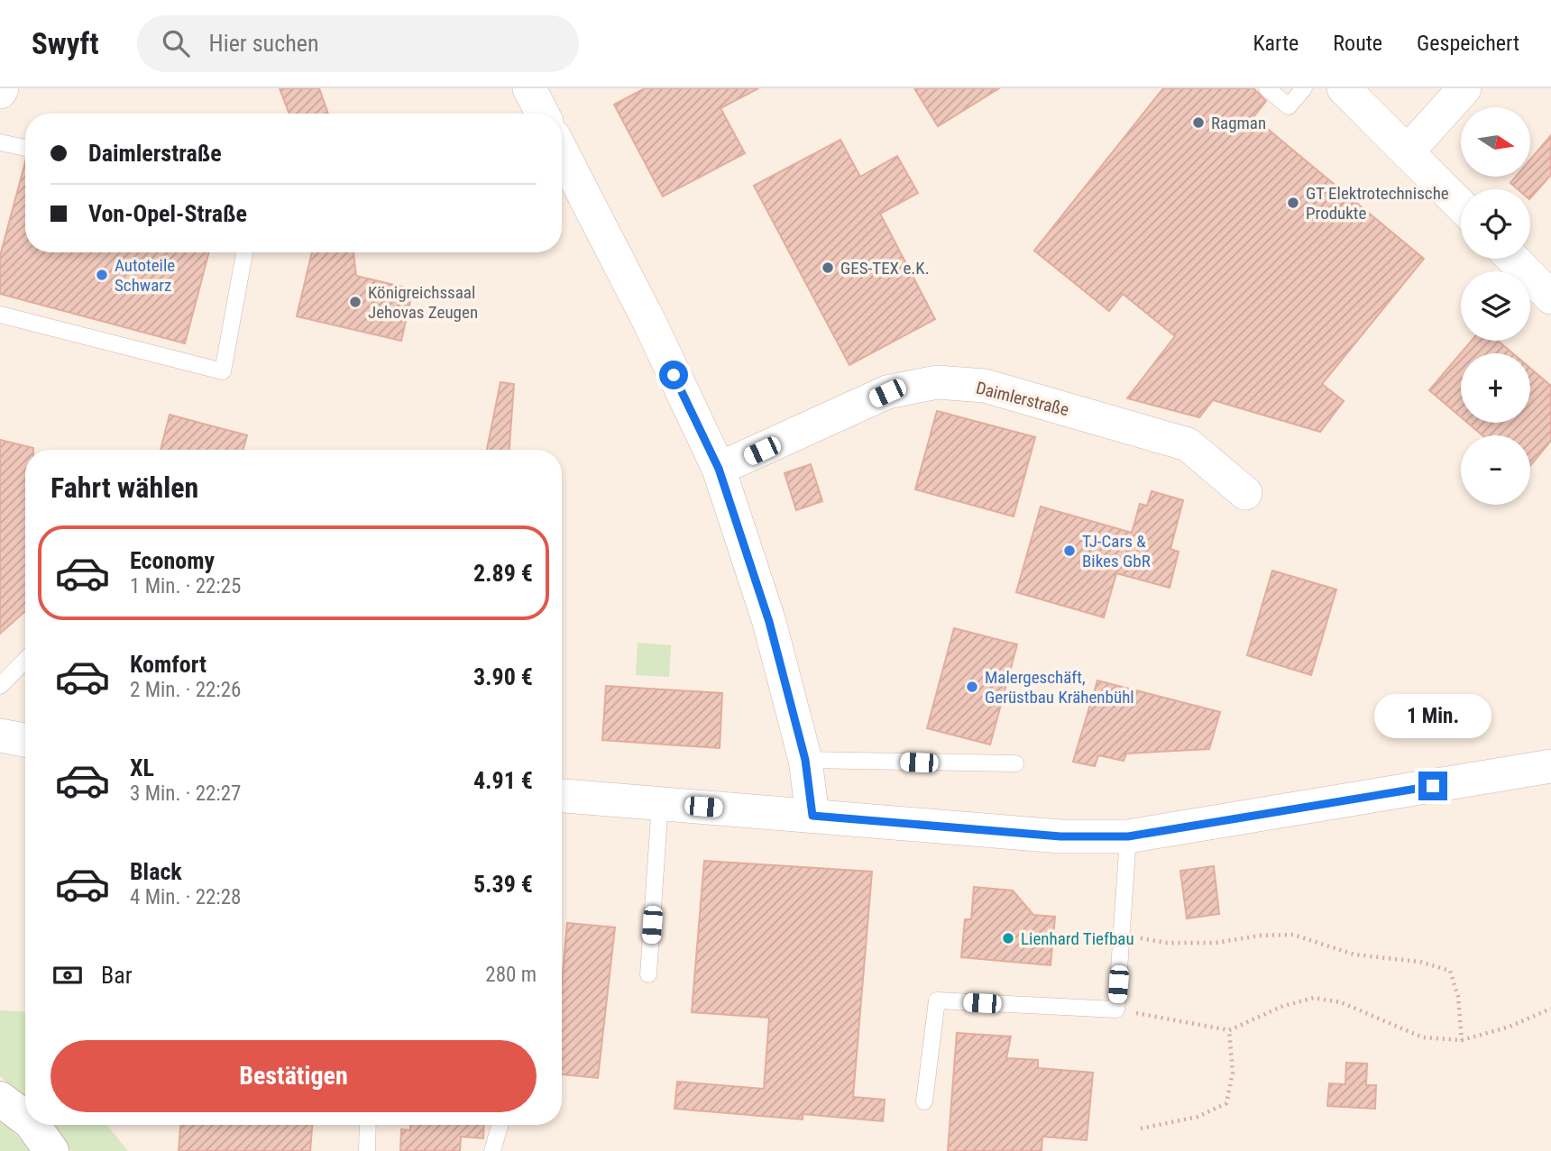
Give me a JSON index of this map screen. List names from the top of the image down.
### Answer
{
  "streets": {
    "street": ["Daimlerstraße"]
  },
  "places": [
    "Ragman",
    "GT Elektrotechnische Produkte",
    "GES-TEX e.K.",
    "Autoteile Schwarz",
    "Königreichssaal Jehovas Zeugen",
    "TJ-Cars & Bikes GbR",
    "Malergeschäft, Gerüstbau Krähenbühl",
    "Lienhard Tiefbau"
  ],
  "north": "right",
  "page": {
    "header": "Swyft",
    "search": "Hier suchen",
    "nav": ["Karte", "Route", "Gespeichert"],
    "map_buttons": ["+", "−"],
    "banner": ["Daimlerstraße", "Von-Opel-Straße"],
    "heading": "Fahrt wählen",
    "list": [
      {
        "name": "Economy",
        "note": "1 Min. · 22:25",
        "value": "2.89 €"
      },
      {
        "name": "Komfort",
        "note": "2 Min. · 22:26",
        "value": "3.90 €"
      },
      {
        "name": "XL",
        "note": "3 Min. · 22:27",
        "value": "4.91 €"
      },
      {
        "name": "Black",
        "note": "4 Min. · 22:28",
        "value": "5.39 €"
      }
    ],
    "bubble": "1 Min.",
    "pay": ["Bar", "280 m"],
    "buttons": "Bestätigen"
  }
}
